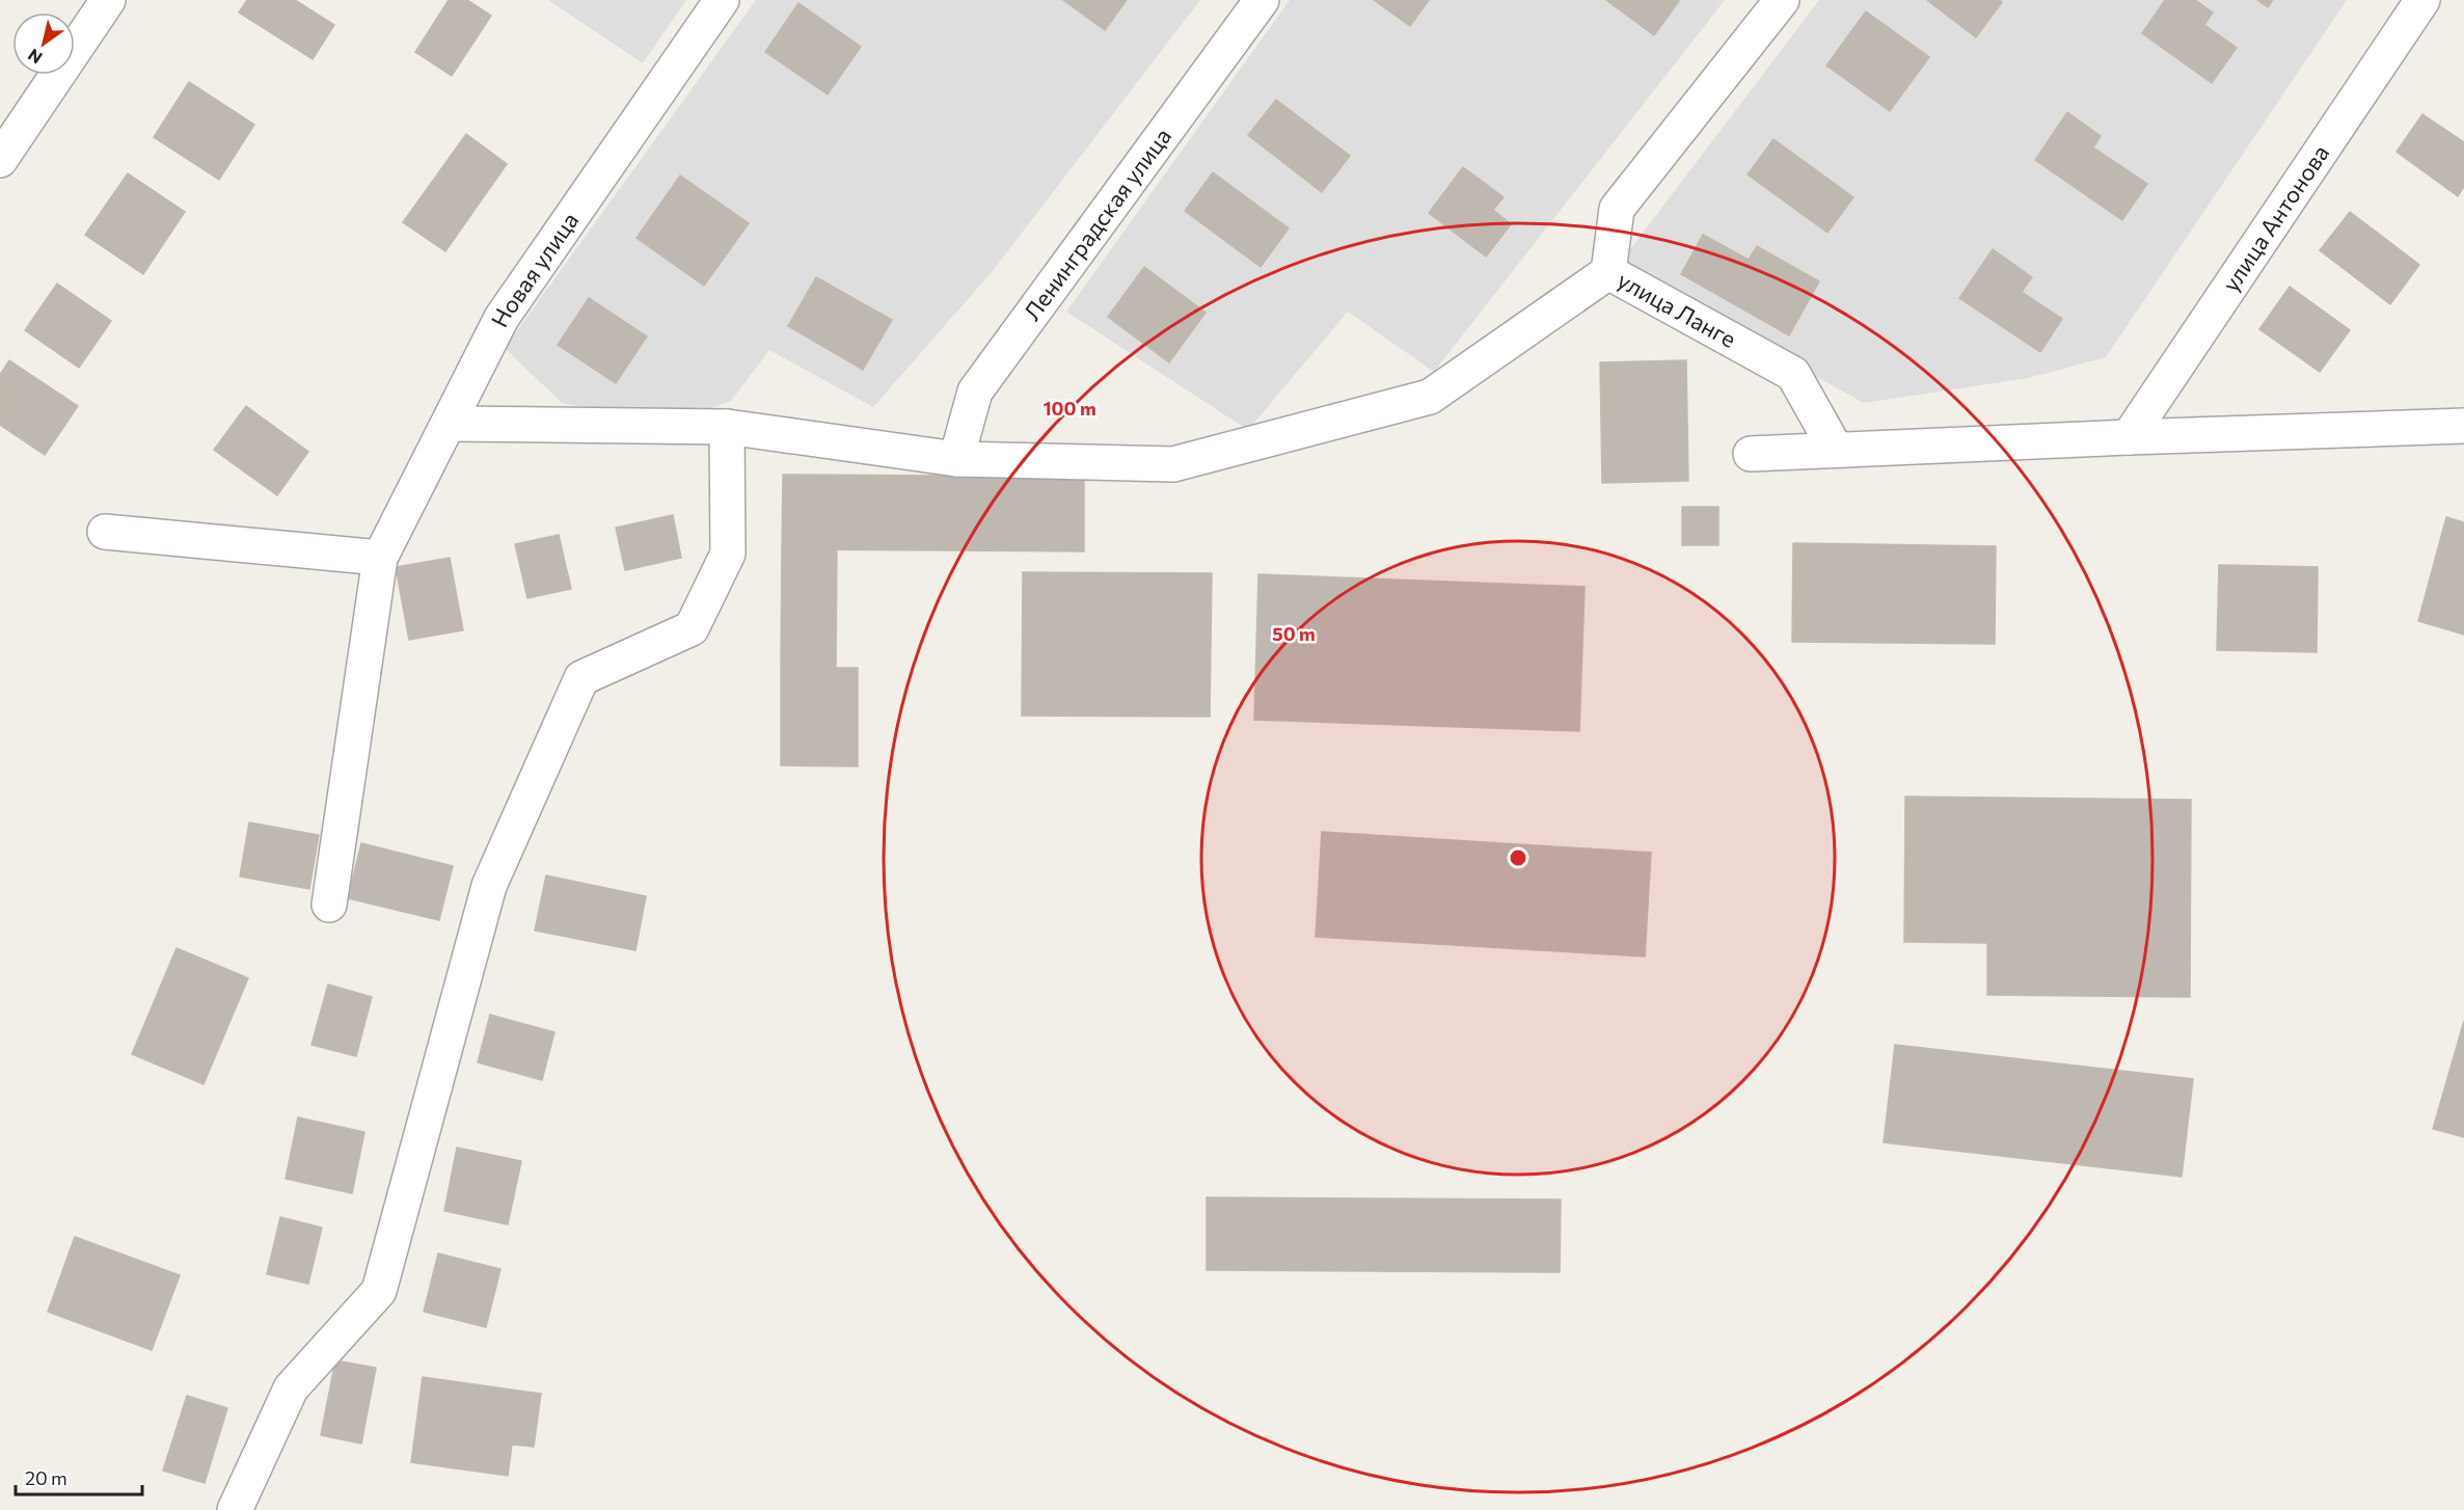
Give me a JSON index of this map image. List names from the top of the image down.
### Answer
{
  "streets": {
    "street": [
      "улица Антонова",
      "Ленинградская улица",
      "Новая улица",
      "улица Ланге"
    ]
  },
  "scale_bar": "20 m",
  "north": "bottom left",
  "rings": ["100 m", "50 m"]
}
